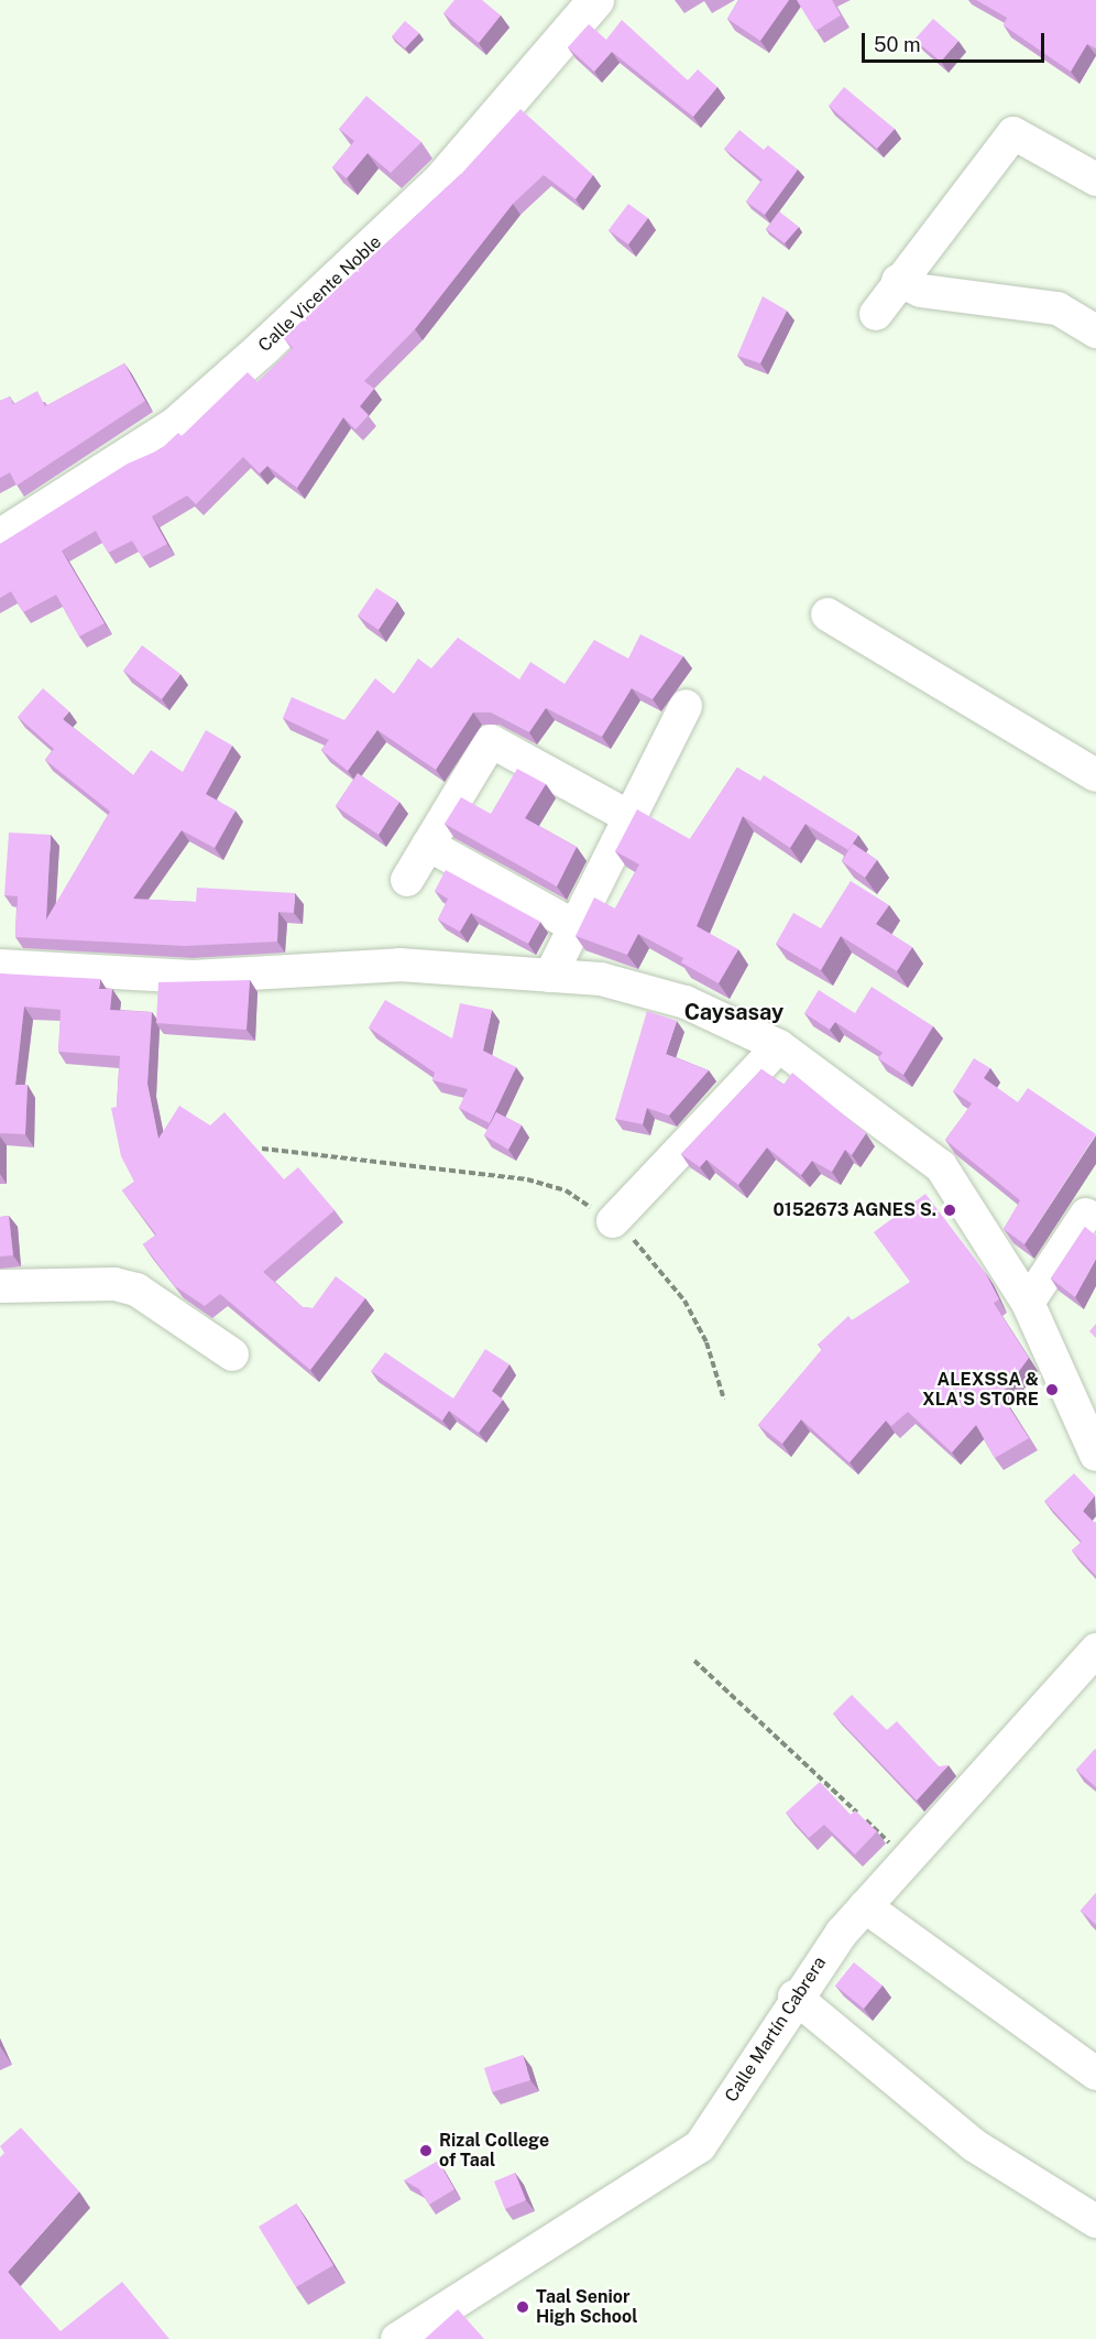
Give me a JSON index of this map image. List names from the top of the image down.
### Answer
{
  "streets": {
    "main road": ["Calle Vicente Noble"],
    "street": ["Calle Martín Cabrera"]
  },
  "districts": ["Caysasay"],
  "places": [
    "0152673 AGNES S.",
    "ALEXSSA & XLA'S STORE",
    "Rizal College of Taal",
    "Taal Senior High School"
  ],
  "scale_bar": "50 m"
}
